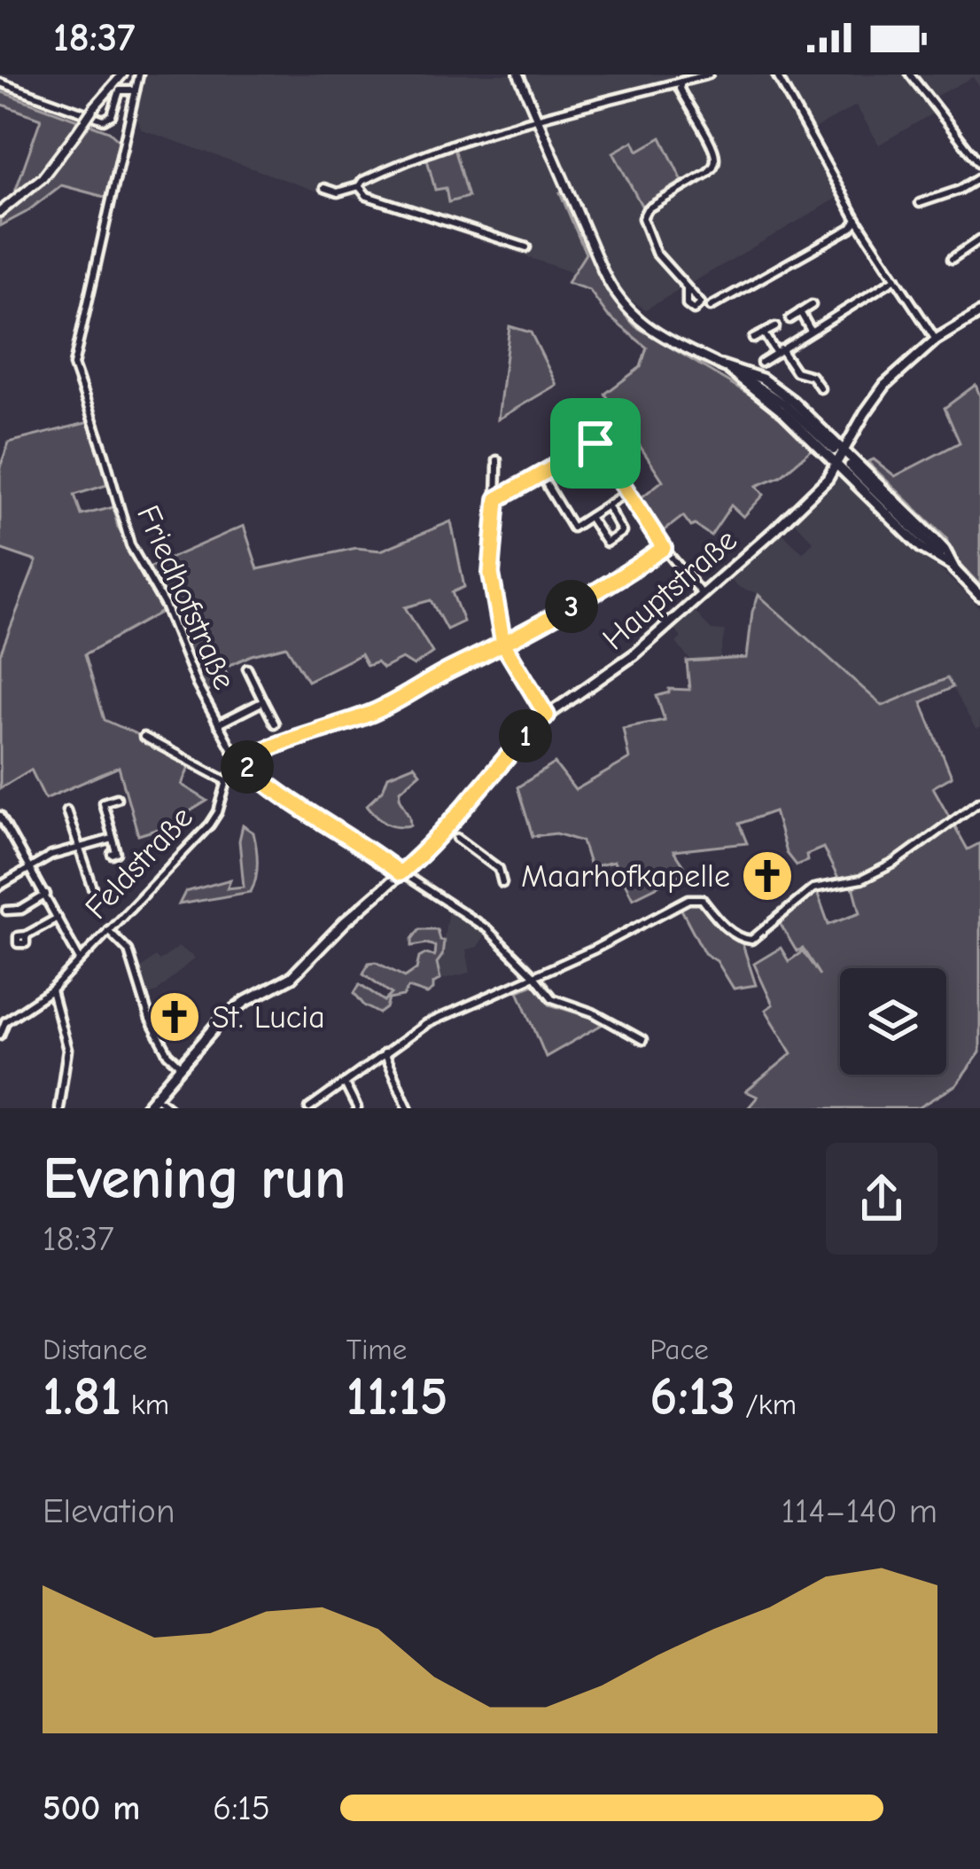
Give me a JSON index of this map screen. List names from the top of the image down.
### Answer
{
  "streets": {
    "main road": ["Hauptstraße"],
    "street": ["Friedhofstraße", "Feldstraße"]
  },
  "crossings": [
    ["Hauptstraße", "Friedhofstraße"],
    ["Friedhofstraße", "Feldstraße"]
  ],
  "places": {
    "church": ["Maarhofkapelle", "St. Lucia"]
  },
  "page": {
    "status": "18:37",
    "pins": ["3", "1", "2"],
    "heading": ["Evening run", "18:37"],
    "stats": [
      ["Distance", "1.81 km"],
      ["Time", "11:15"],
      ["Pace", "6:13 /km"]
    ],
    "chart": ["Elevation", "114–140 m"],
    "list": [
      {
        "name": "500 m",
        "note": "6:15"
      }
    ]
  }
}
